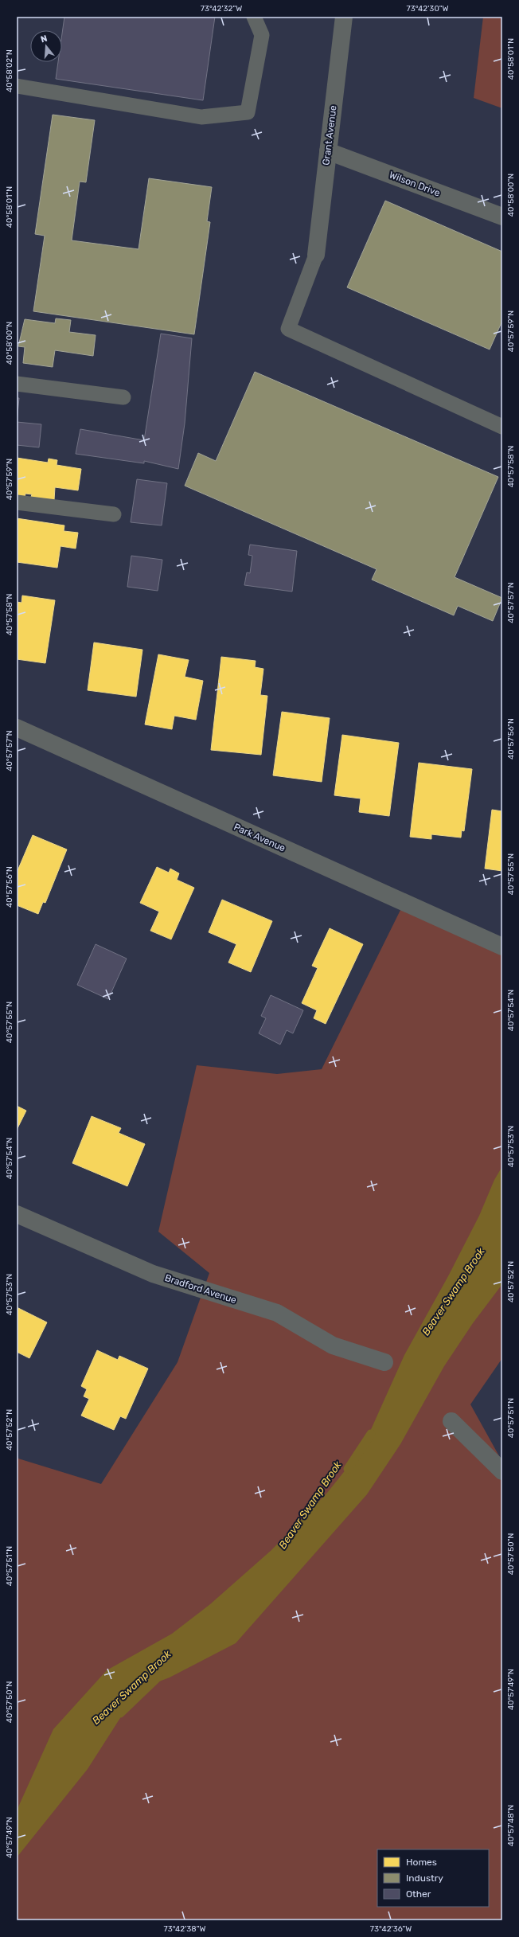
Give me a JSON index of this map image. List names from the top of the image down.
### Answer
{
  "streets": {
    "street": [
      "Grant Avenue",
      "Wilson Drive",
      "Park Avenue",
      "Bradford Avenue"
    ]
  },
  "crossings": [
    ["Grant Avenue", "Wilson Drive"]
  ],
  "water": ["Beaver Swamp Brook"],
  "legend": ["Homes", "Industry", "Other"],
  "north": "top",
  "coordinates": [
    "73°42'32\"W",
    "73°42'30\"W",
    "40°58'01\"N",
    "40°58'02\"N",
    "40°58'00\"N",
    "40°57'59\"N",
    "40°57'58\"N",
    "40°57'57\"N",
    "40°57'56\"N",
    "40°57'55\"N",
    "40°57'54\"N",
    "40°57'53\"N",
    "40°57'52\"N",
    "40°57'51\"N",
    "40°57'50\"N",
    "40°57'49\"N",
    "40°57'48\"N",
    "73°42'38\"W",
    "73°42'36\"W"
  ]
}
